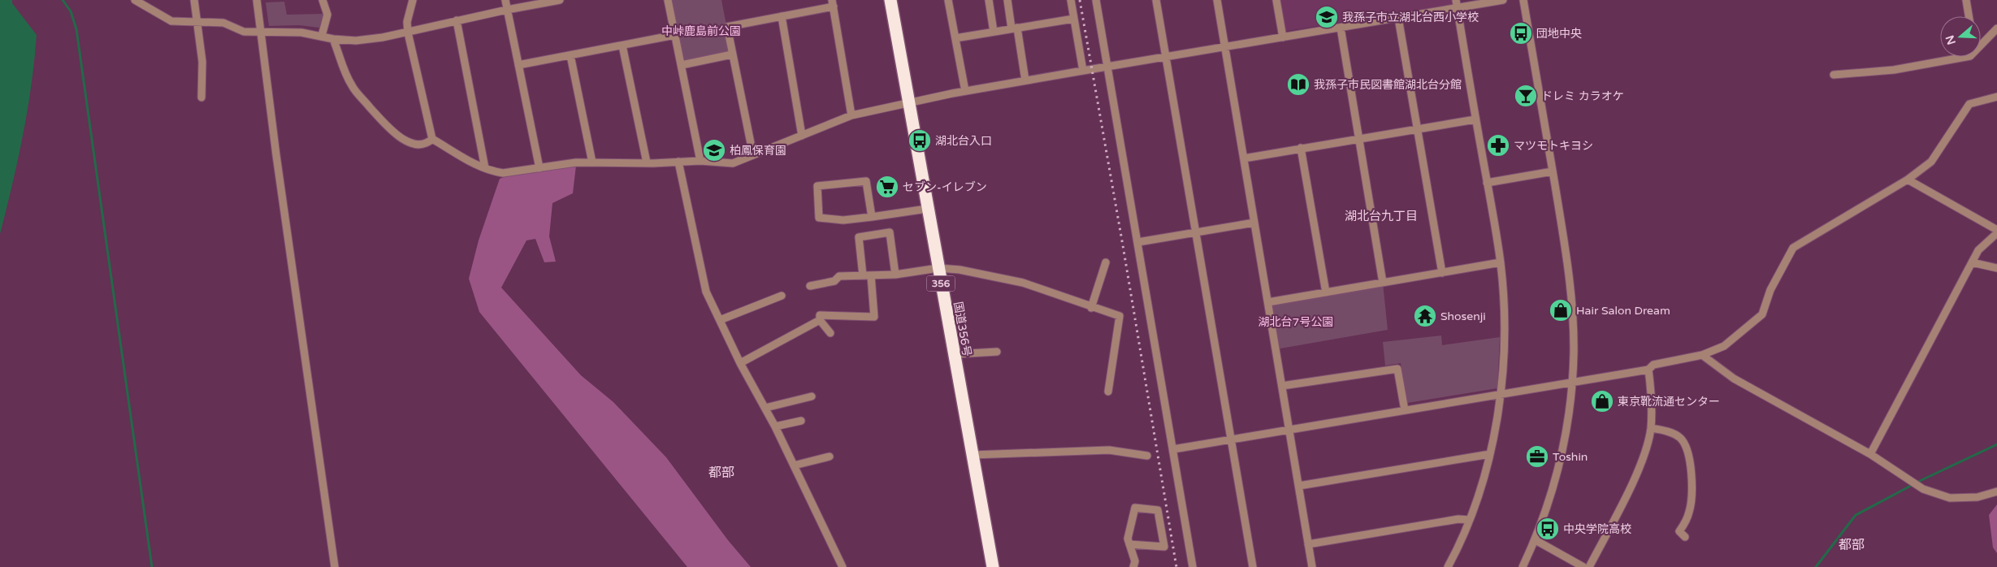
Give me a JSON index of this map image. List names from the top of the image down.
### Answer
{
  "streets": {
    "highway": ["356", "国道356号"]
  },
  "districts": ["湖北台九丁目", "都部", "都部"],
  "parks": ["中峠鹿島前公園", "湖北台7号公園"],
  "places": {
    "school or university": ["我孫子市立湖北台西小学校", "柏鳳保育園"],
    "bus stop": ["団地中央", "湖北台入口", "中央学院高校"],
    "library": ["我孫子市民図書館湖北台分館"],
    "bar": ["ドレミ カラオケ"],
    "pharmacy": ["マツモトキヨシ"],
    "supermarket": ["セブン-イレブン"],
    "shop": ["Hair Salon Dream", "東京靴流通センター"],
    "temple": ["Shosenji"],
    "office": ["Toshin"]
  },
  "north": "left"
}
